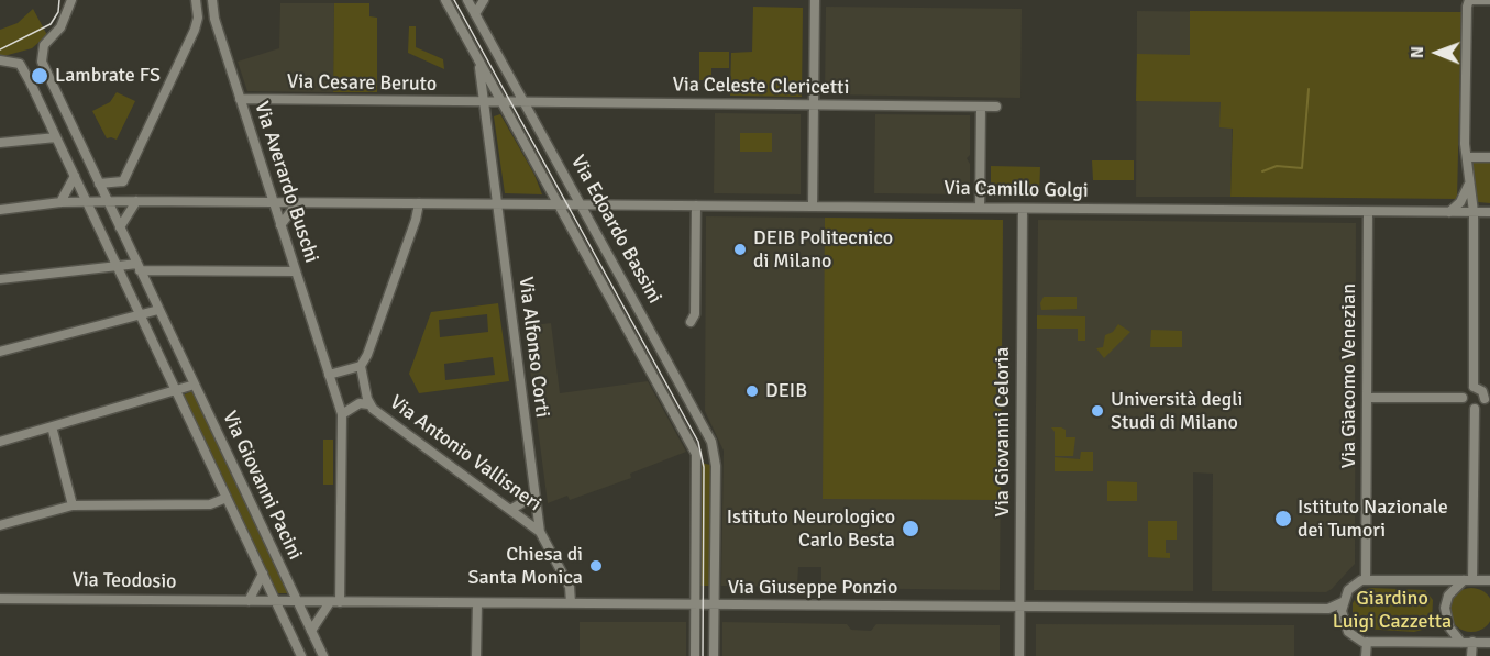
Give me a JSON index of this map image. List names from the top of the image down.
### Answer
{
  "streets": {
    "street": [
      "Via Cesare Beruto",
      "Via Celeste Clericetti",
      "Via Averardo Buschi",
      "Via Camillo Golgi",
      "Via Edoardo Bassini",
      "Via Alfonso Corti",
      "Via Giacomo Venezian",
      "Via Giovanni Celoria",
      "Via Antonio Vallisneri",
      "Via Giovanni Pacini",
      "Via Teodosio",
      "Via Giuseppe Ponzio"
    ]
  },
  "crossings": [
    ["Via Cesare Beruto", "Via Averardo Buschi"],
    ["Via Cesare Beruto", "Via Edoardo Bassini"],
    ["Via Celeste Clericetti", "Via Edoardo Bassini"],
    ["Via Averardo Buschi", "Via Giuseppe Ponzio"],
    ["Via Camillo Golgi", "Via Edoardo Bassini"],
    ["Via Camillo Golgi", "Via Giacomo Venezian"],
    ["Via Camillo Golgi", "Via Giovanni Celoria"],
    ["Via Edoardo Bassini", "Via Alfonso Corti"],
    ["Via Edoardo Bassini", "Via Giuseppe Ponzio"],
    ["Via Alfonso Corti", "Via Antonio Vallisneri"],
    ["Via Alfonso Corti", "Via Giuseppe Ponzio"],
    ["Via Giovanni Celoria", "Via Giuseppe Ponzio"],
    ["Via Giovanni Pacini", "Via Teodosio"],
    ["Via Giovanni Pacini", "Via Giuseppe Ponzio"]
  ],
  "parks": ["Giardino Luigi Cazzetta"],
  "places": [
    "Lambrate FS",
    "DEIB Politecnico di Milano",
    "DEIB",
    "Università degli Studi di Milano",
    "Istituto Nazionale dei Tumori",
    "Istituto Neurologico Carlo Besta",
    "Chiesa di Santa Monica"
  ],
  "north": "left"
}
